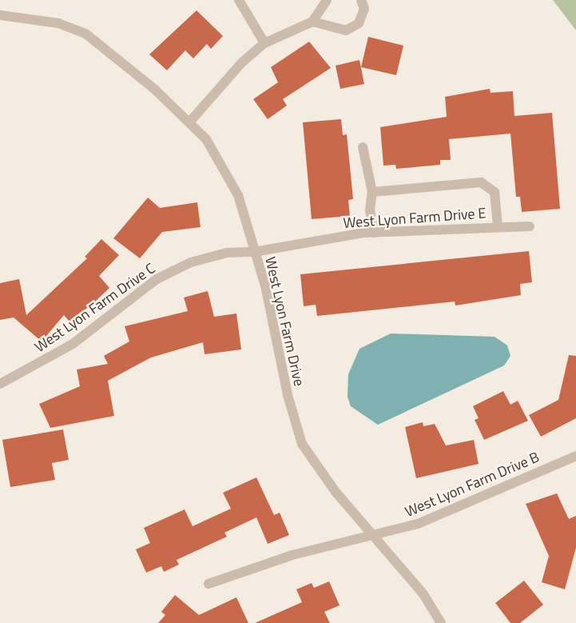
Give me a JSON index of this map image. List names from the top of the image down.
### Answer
{
  "streets": {
    "street": [
      "West Lyon Farm Drive E",
      "West Lyon Farm Drive C",
      "West Lyon Farm Drive",
      "West Lyon Farm Drive B"
    ]
  },
  "crossings": [
    ["West Lyon Farm Drive E", "West Lyon Farm Drive C"],
    ["West Lyon Farm Drive E", "West Lyon Farm Drive"],
    ["West Lyon Farm Drive C", "West Lyon Farm Drive"],
    ["West Lyon Farm Drive", "West Lyon Farm Drive B"]
  ]
}
